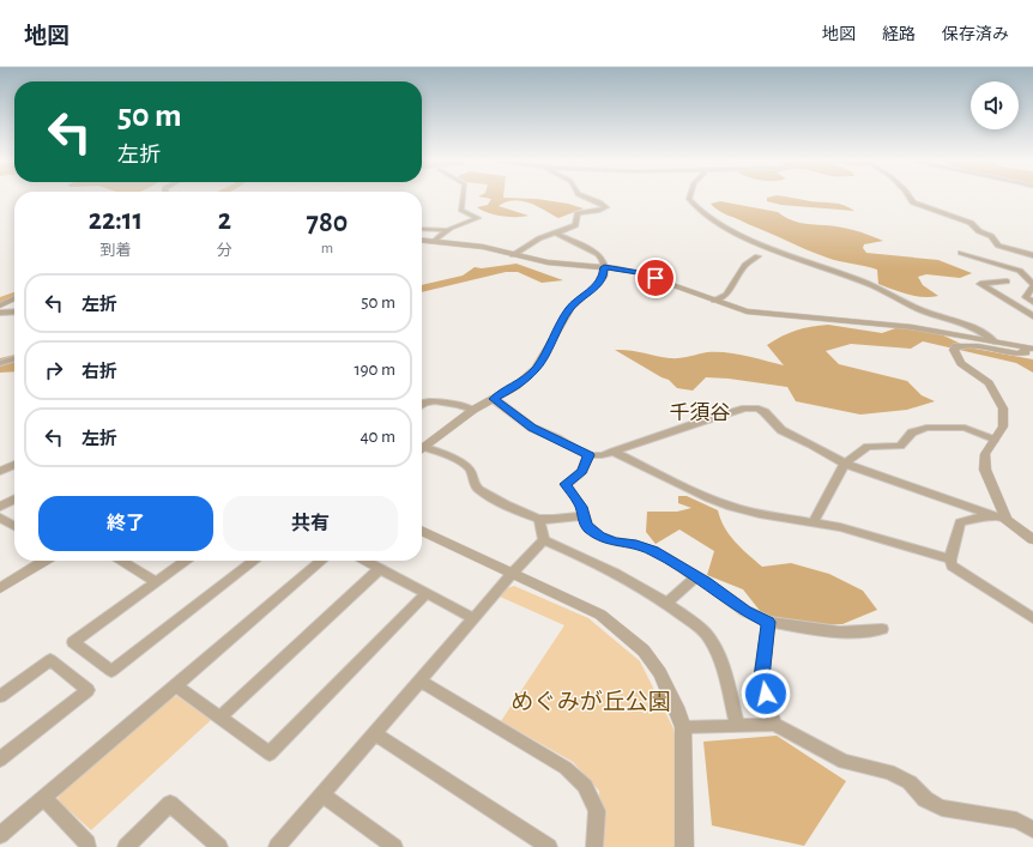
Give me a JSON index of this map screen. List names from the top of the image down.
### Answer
{
  "districts": ["千須谷"],
  "parks": ["めぐみが丘公園"],
  "page": {
    "header": "地図",
    "nav": ["地図", "経路", "保存済み"],
    "turn": ["50 m", "左折"],
    "eta": [
      "22:11",
      "到着",
      "2",
      "分",
      "780",
      "m"
    ],
    "list": [
      {
        "name": "左折",
        "value": "50 m"
      },
      {
        "name": "右折",
        "value": "190 m"
      },
      {
        "name": "左折",
        "value": "40 m"
      }
    ],
    "buttons": ["終了", "共有"]
  }
}
